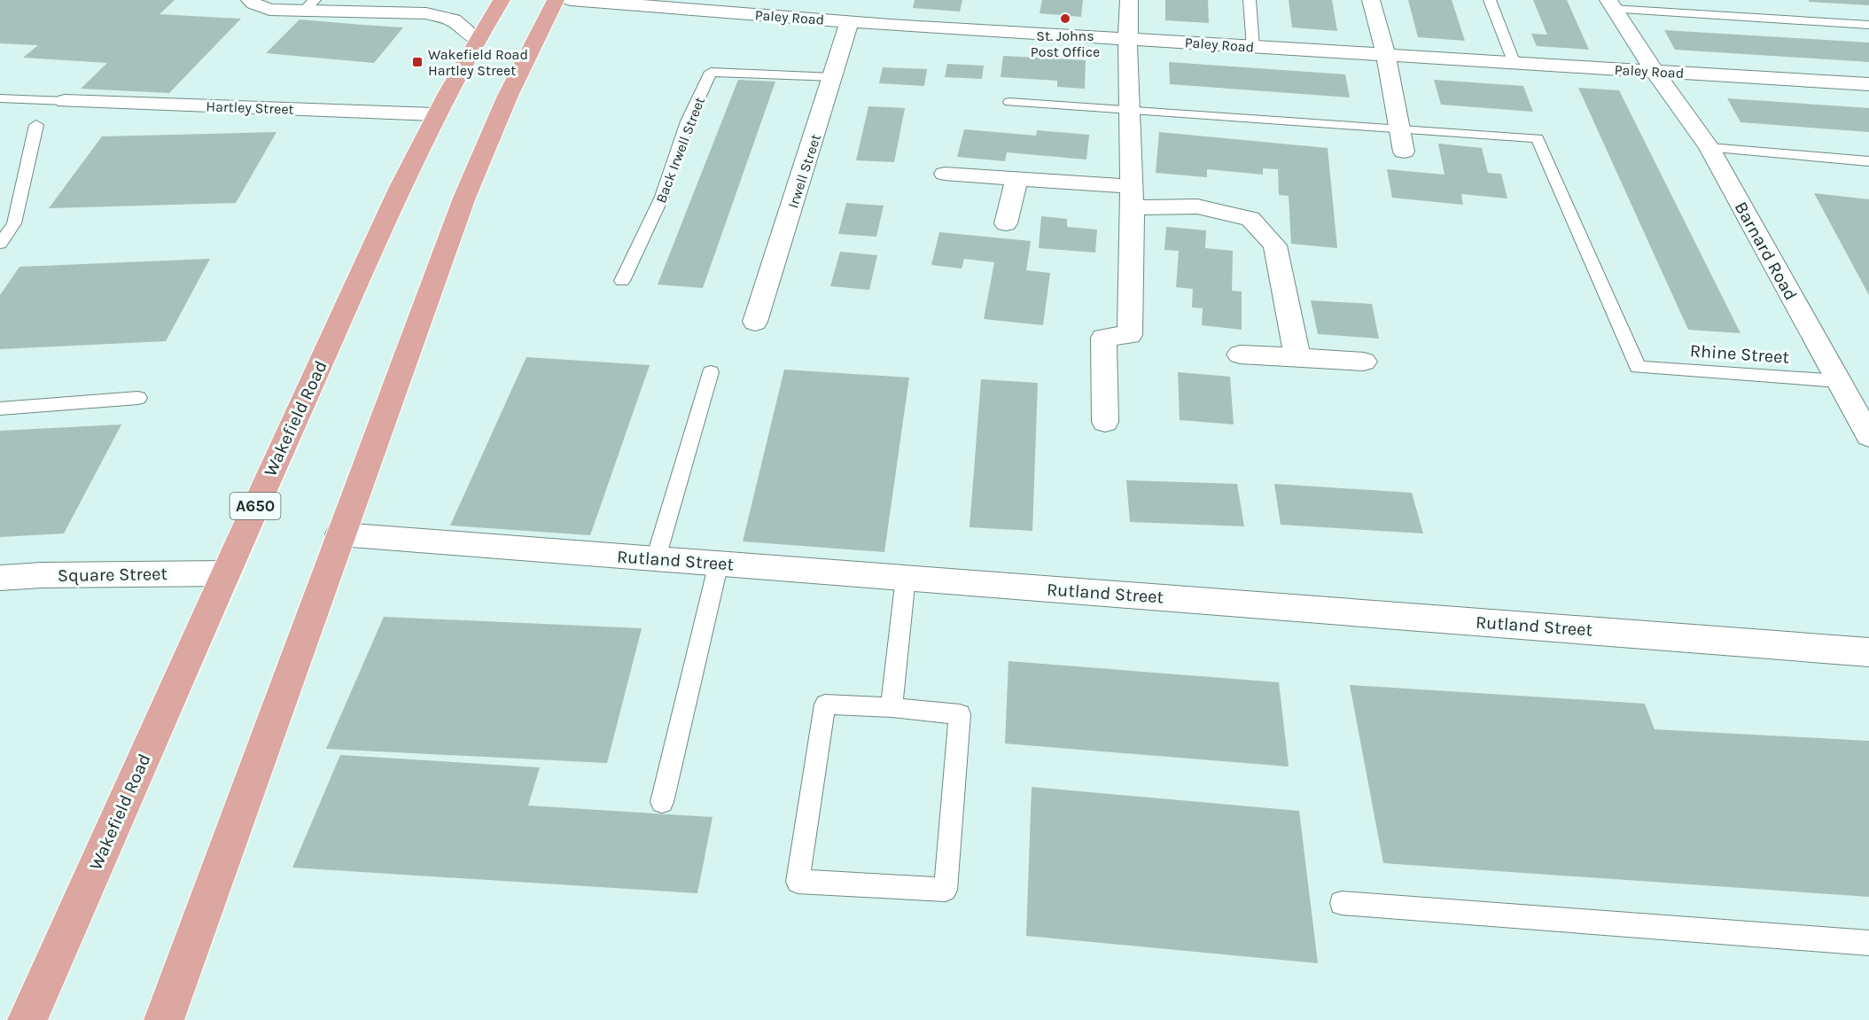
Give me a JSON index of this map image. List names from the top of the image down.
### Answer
{
  "streets": {
    "main road": ["Wakefield Road", "A650"],
    "street": [
      "Paley Road",
      "Hartley Street",
      "Irwell Street",
      "Barnard Road",
      "Rutland Street",
      "Square Street"
    ],
    "lane": ["Back Irwell Street", "Rhine Street"]
  },
  "crossings": [
    ["Paley Road", "Irwell Street"],
    ["Paley Road", "Barnard Road"],
    ["Hartley Street", "Wakefield Road"],
    ["Back Irwell Street", "Irwell Street"],
    ["Barnard Road", "Rhine Street"],
    ["Wakefield Road", "Square Street"]
  ],
  "places": {
    "other": ["St. Johns Post Office"],
    "transit": ["Wakefield Road Hartley Street"]
  }
}
